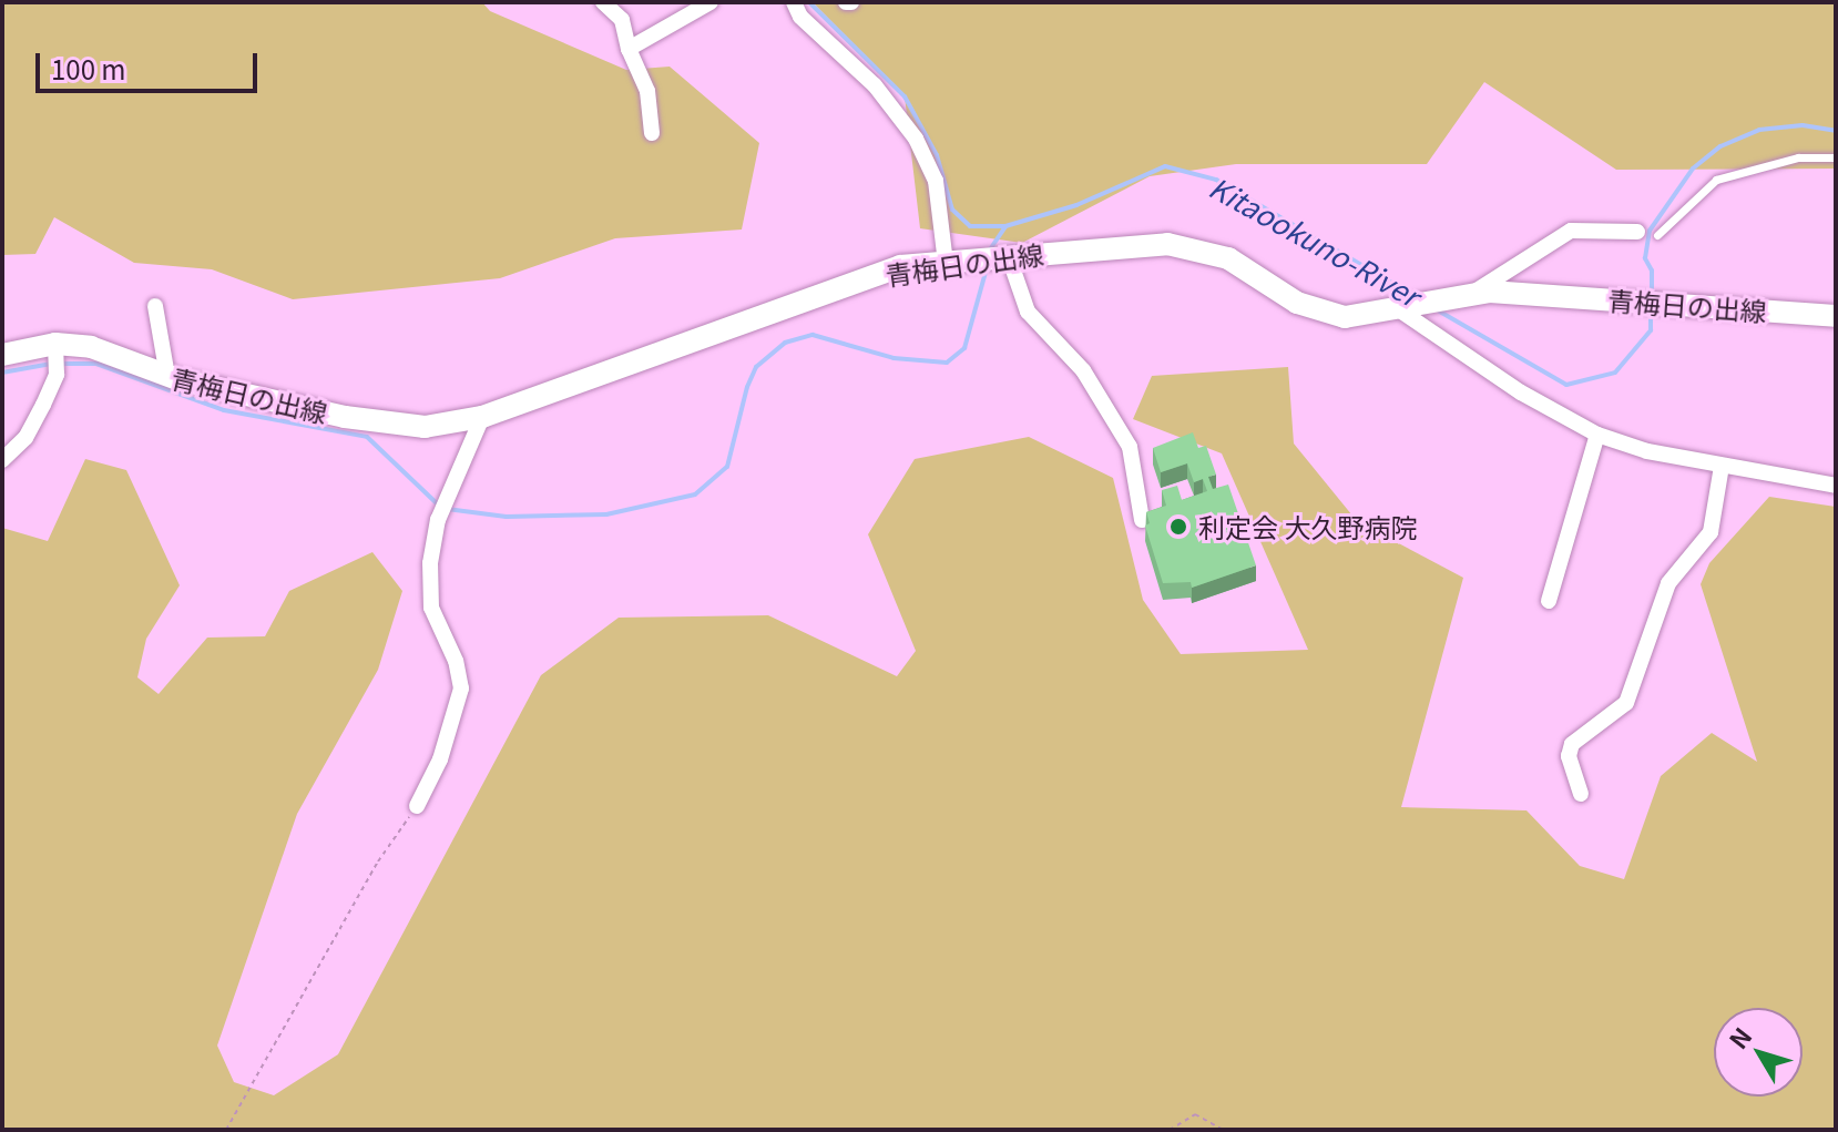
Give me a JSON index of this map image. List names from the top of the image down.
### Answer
{
  "streets": {
    "main road": ["青梅日の出線"]
  },
  "water": ["Kitaookuno-River"],
  "places": ["利定会 大久野病院"],
  "scale_bar": "100 m",
  "north": "top left"
}
